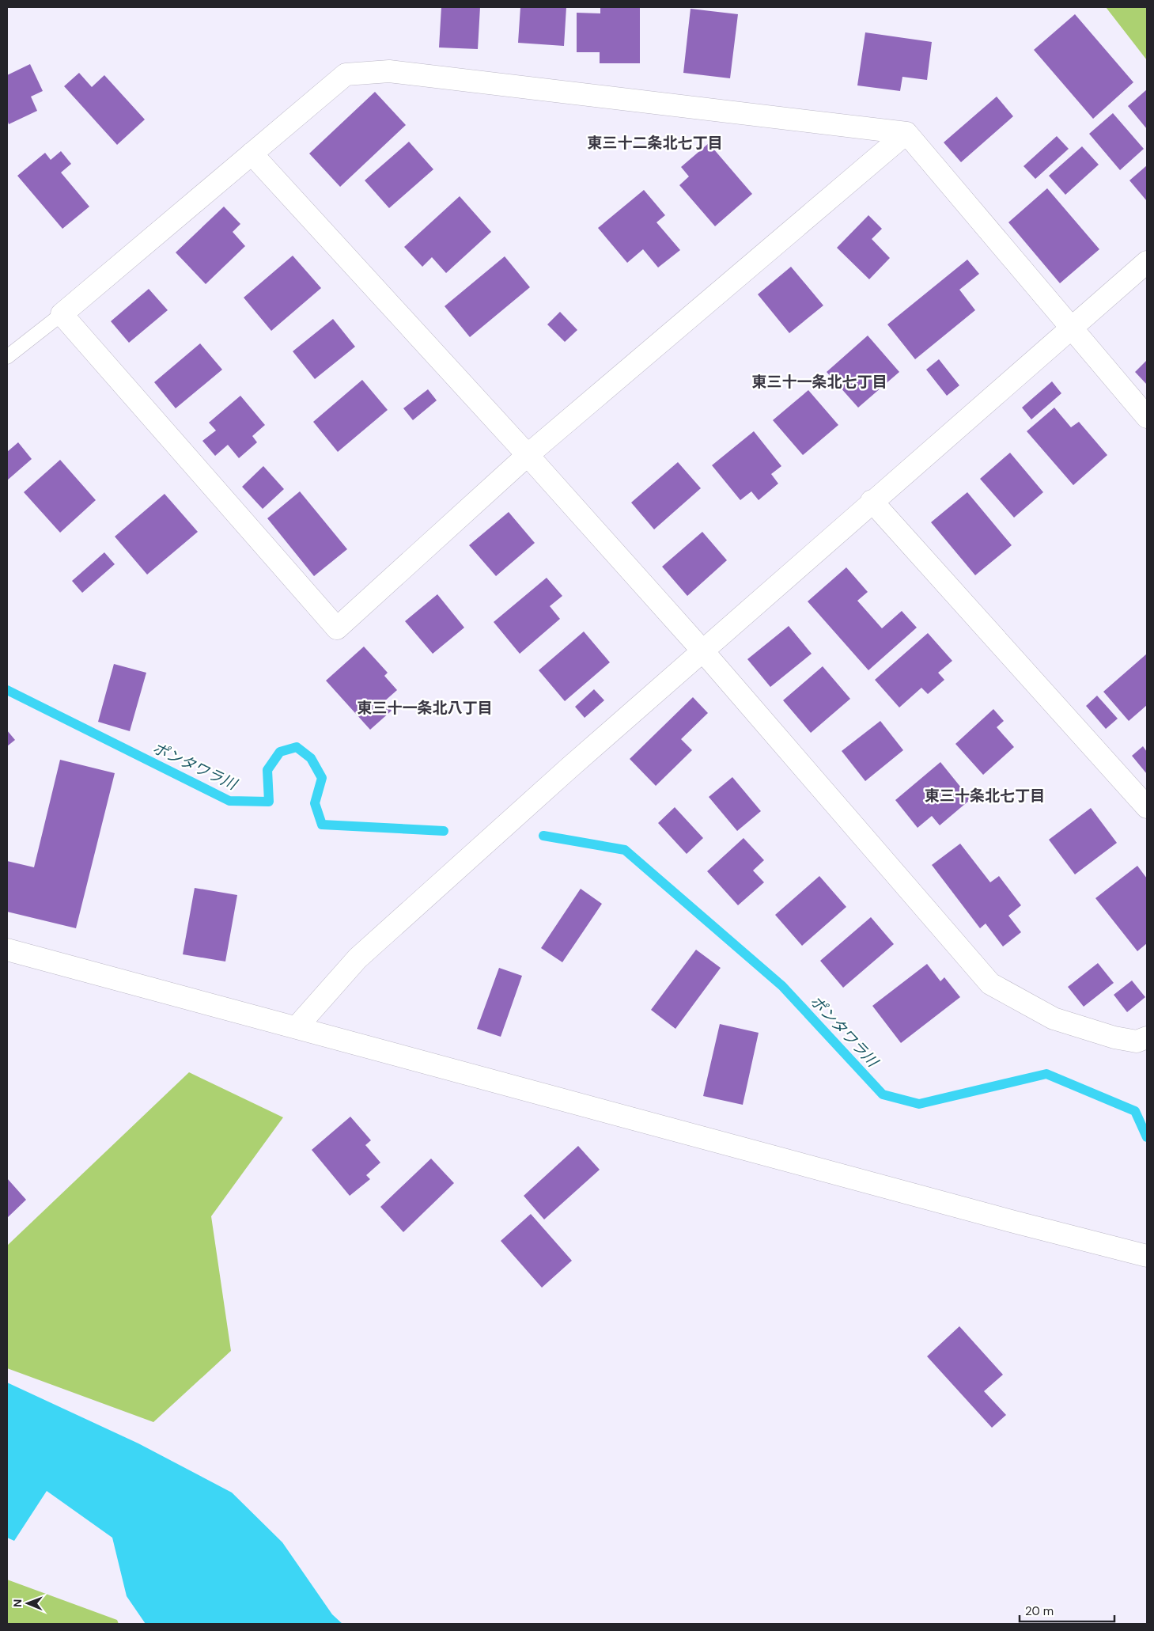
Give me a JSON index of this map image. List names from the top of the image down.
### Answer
{
  "districts": [
    "東三十二条北七丁目",
    "東三十一条北七丁目",
    "東三十一条北八丁目",
    "東三十条北七丁目"
  ],
  "water": ["ポンタワラ川"],
  "scale_bar": "20 m",
  "north": "left"
}
